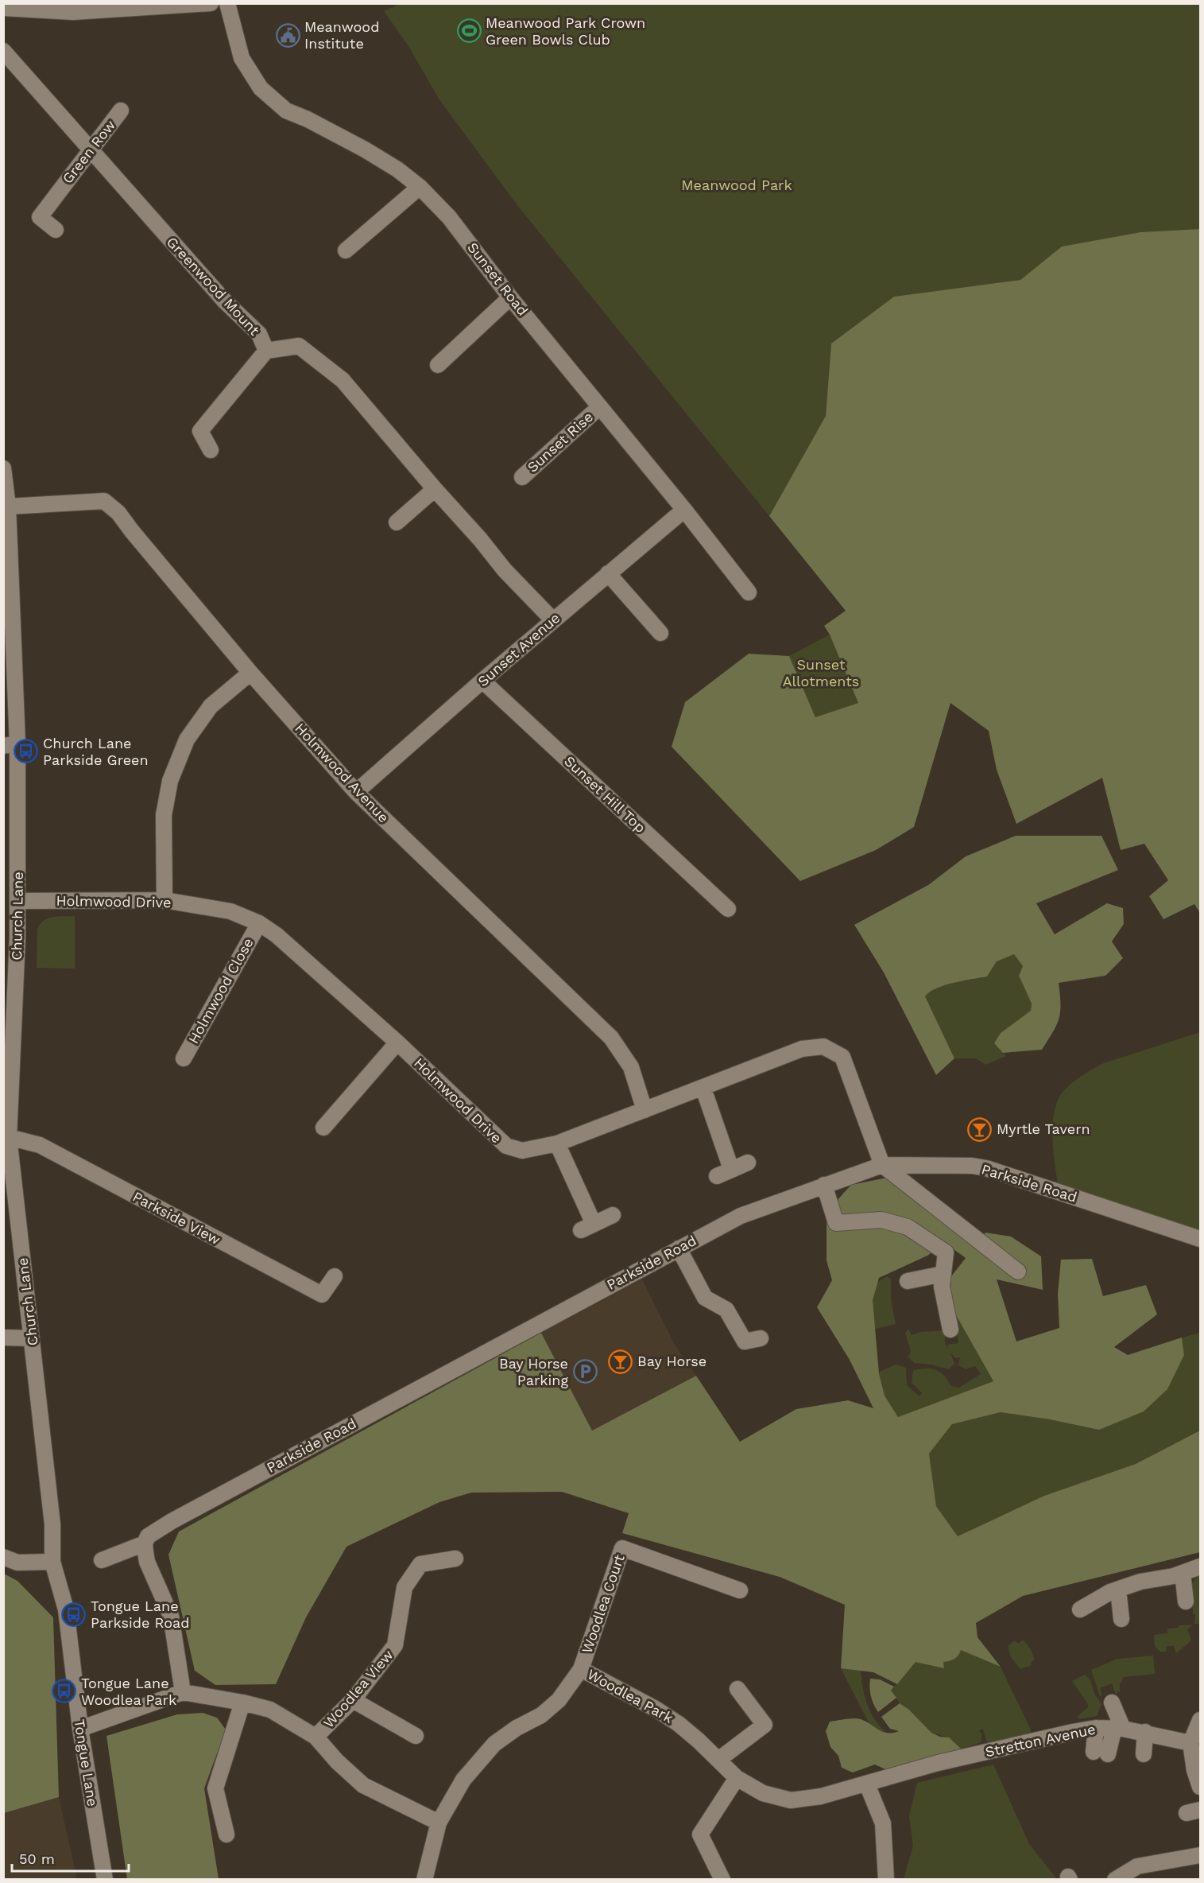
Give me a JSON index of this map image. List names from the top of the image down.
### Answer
{
  "streets": {
    "street": [
      "Green Row",
      "Sunset Road",
      "Greenwood Mount",
      "Sunset Rise",
      "Sunset Avenue",
      "Holmwood Avenue",
      "Sunset Hill Top",
      "Holmwood Drive",
      "Church Lane",
      "Holmwood Close",
      "Parkside Road",
      "Parkside View",
      "Woodlea Court",
      "Woodlea View",
      "Woodlea Park",
      "Stretton Avenue",
      "Tongue Lane"
    ]
  },
  "crossings": [
    ["Green Row", "Greenwood Mount"],
    ["Sunset Road", "Sunset Rise"],
    ["Sunset Road", "Sunset Avenue"],
    ["Greenwood Mount", "Sunset Avenue"],
    ["Sunset Avenue", "Holmwood Avenue"],
    ["Sunset Avenue", "Sunset Hill Top"],
    ["Holmwood Avenue", "Holmwood Drive"],
    ["Holmwood Avenue", "Church Lane"],
    ["Holmwood Drive", "Church Lane"],
    ["Holmwood Drive", "Holmwood Close"],
    ["Holmwood Drive", "Parkside Road"],
    ["Church Lane", "Parkside View"],
    ["Church Lane", "Tongue Lane"],
    ["Woodlea Court", "Woodlea Park"],
    ["Woodlea Park", "Stretton Avenue"]
  ],
  "parks": ["Meanwood Park", "Sunset Allotments"],
  "places": {
    "sports": ["Meanwood Park Crown Green Bowls Club"],
    "public building": ["Meanwood Institute"],
    "bus stop": ["Church Lane Parkside Green", "Tongue Lane Parkside Road", "Tongue Lane Woodlea Park"],
    "bar": ["Myrtle Tavern", "Bay Horse"],
    "parking": ["Bay Horse Parking"]
  },
  "scale_bar": "50 m"
}
